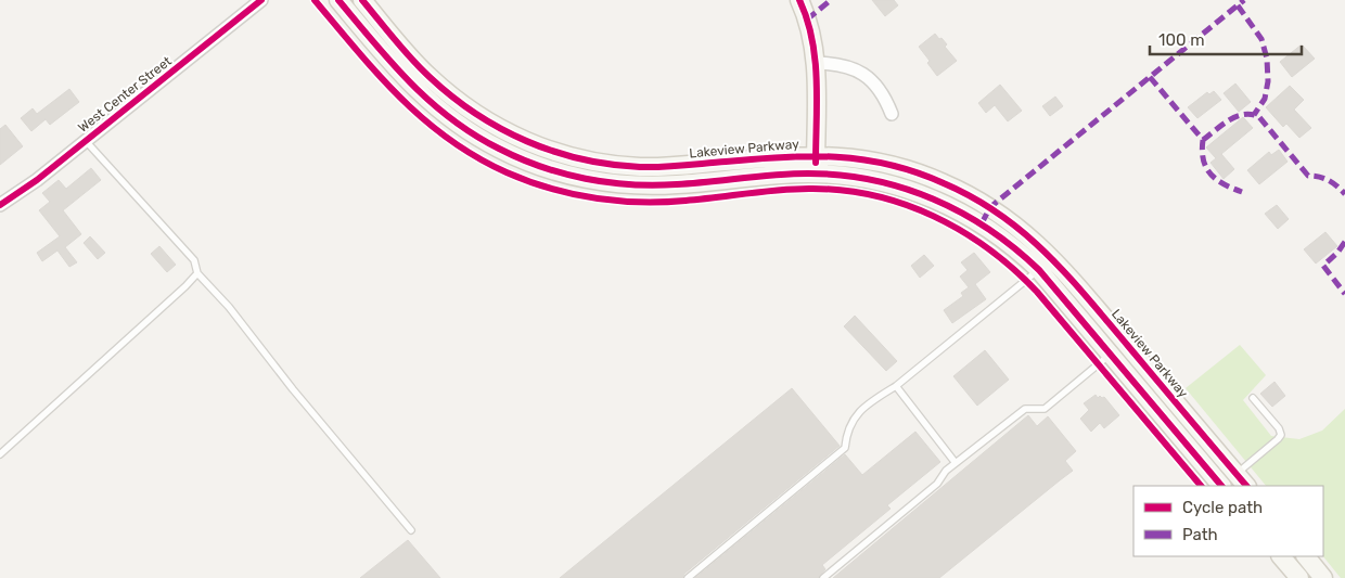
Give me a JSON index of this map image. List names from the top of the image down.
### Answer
{
  "streets": {
    "main road": ["Lakeview Parkway"],
    "street": ["West Center Street"]
  },
  "legend": ["Cycle path", "Path"],
  "scale_bar": "100 m"
}
